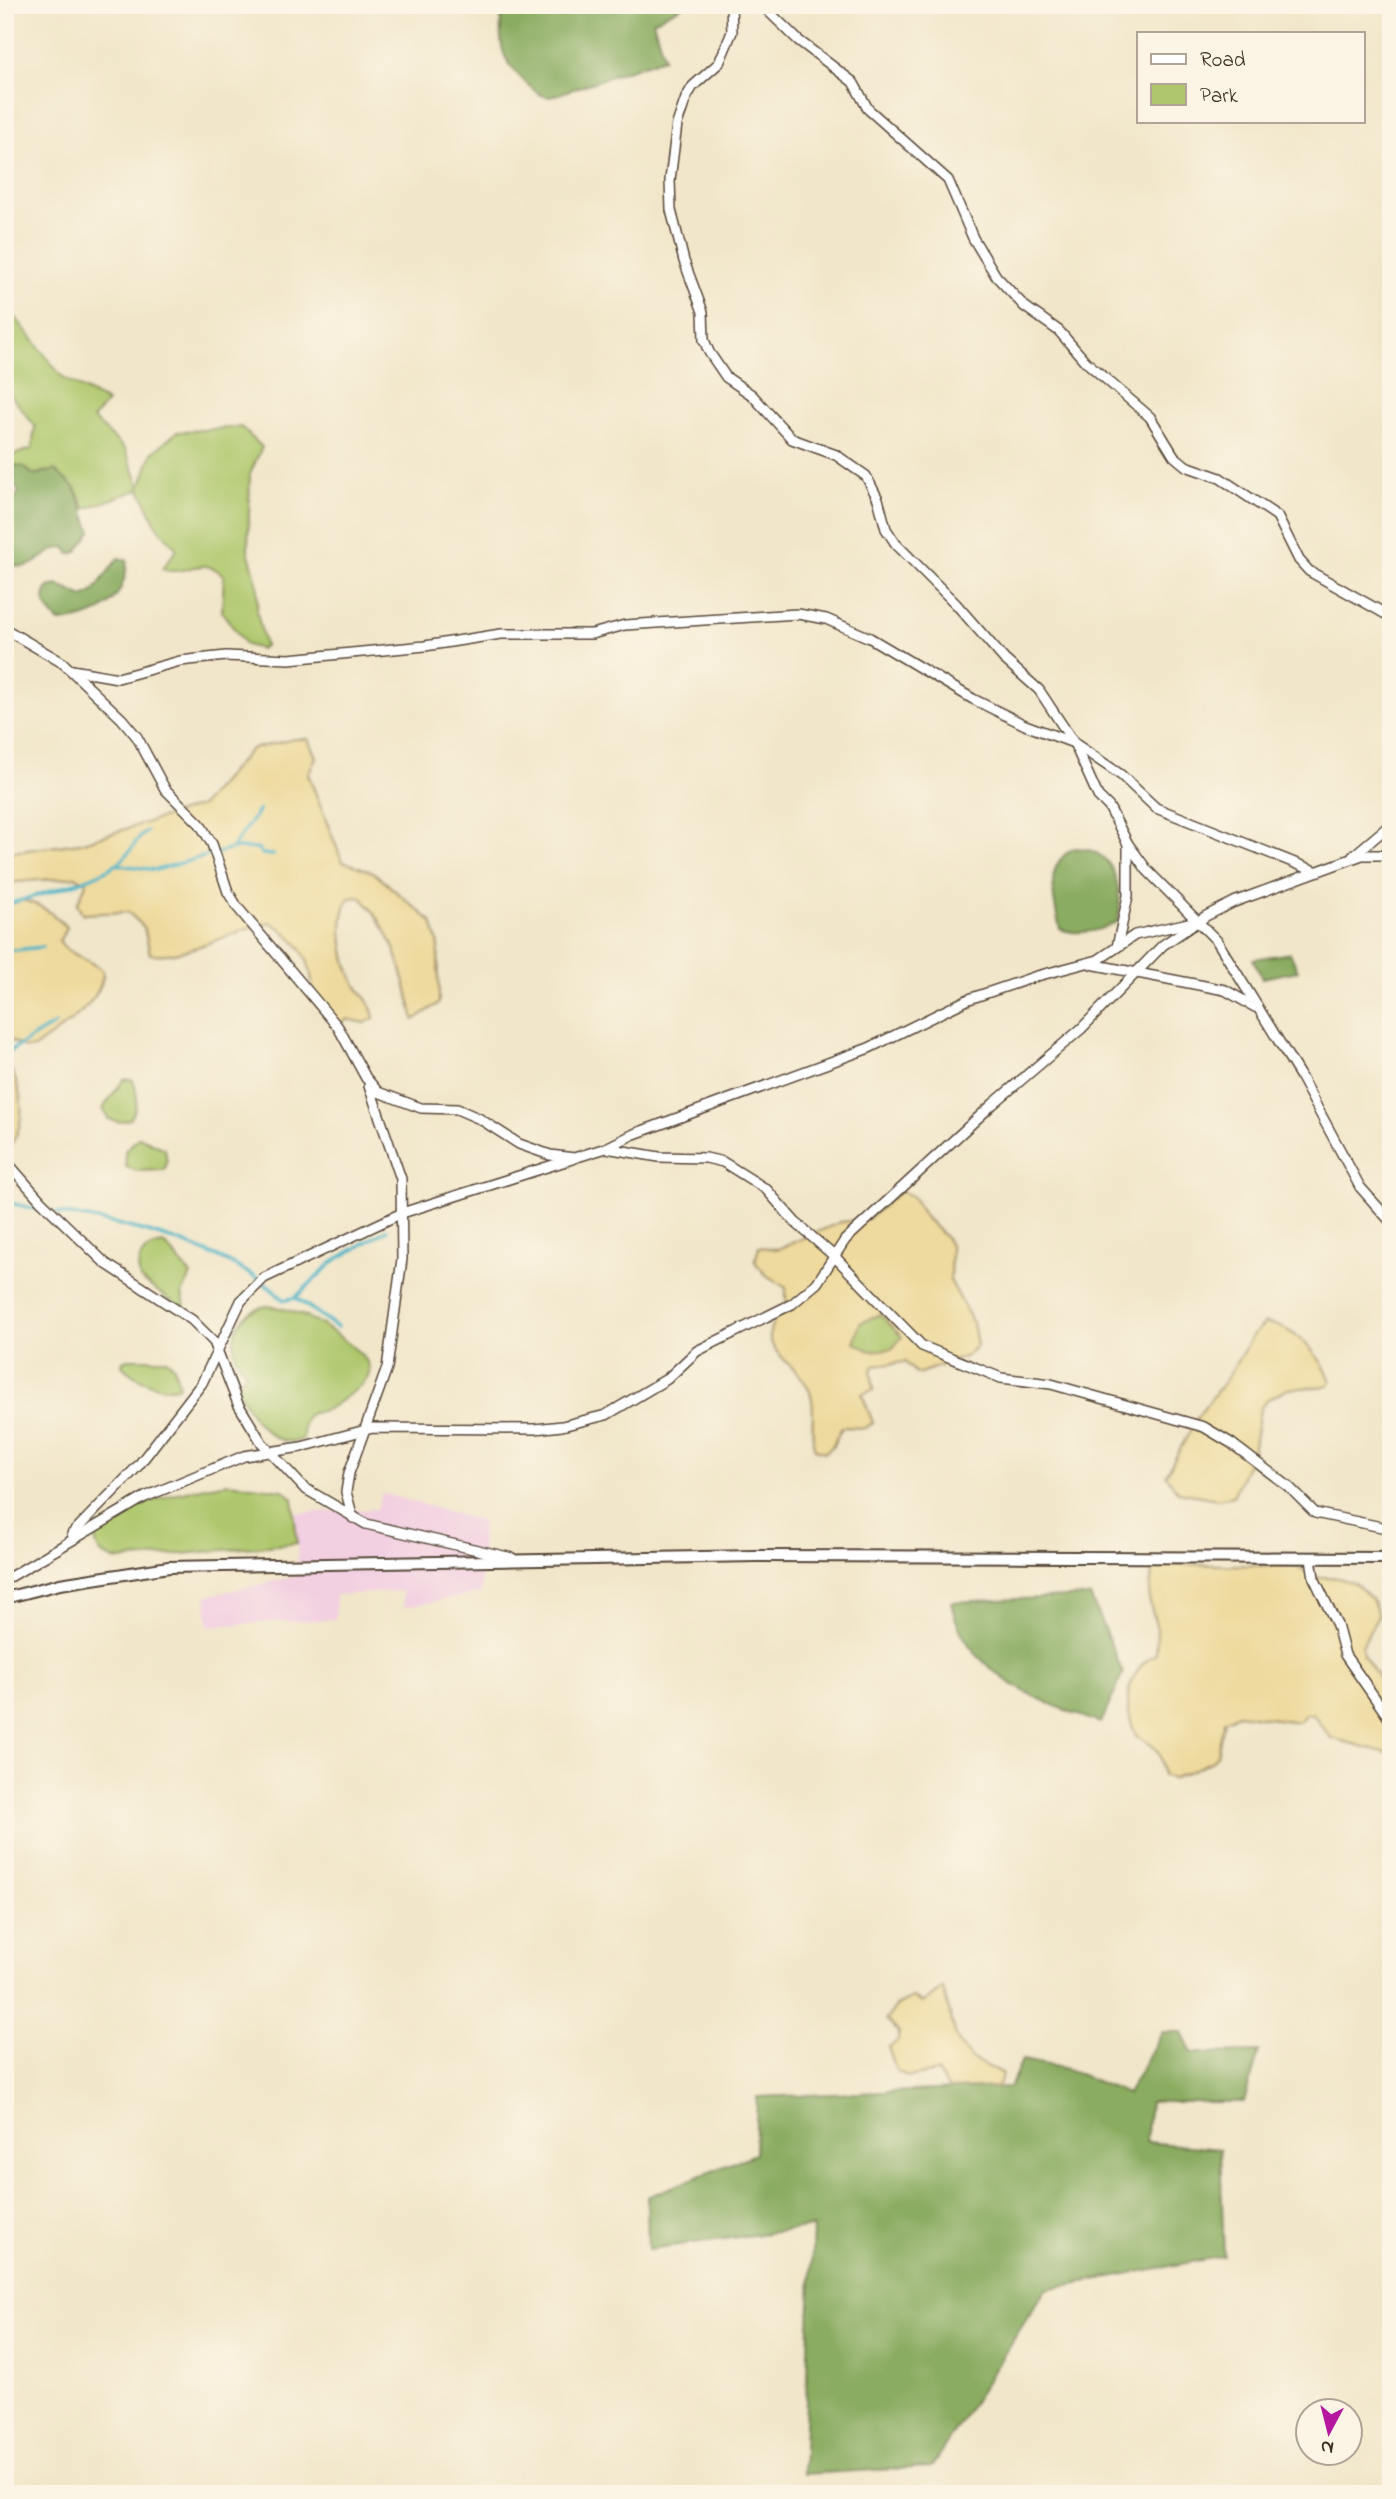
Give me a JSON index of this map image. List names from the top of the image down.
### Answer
{
  "legend": ["Road", "Park"],
  "north": "bottom"
}
